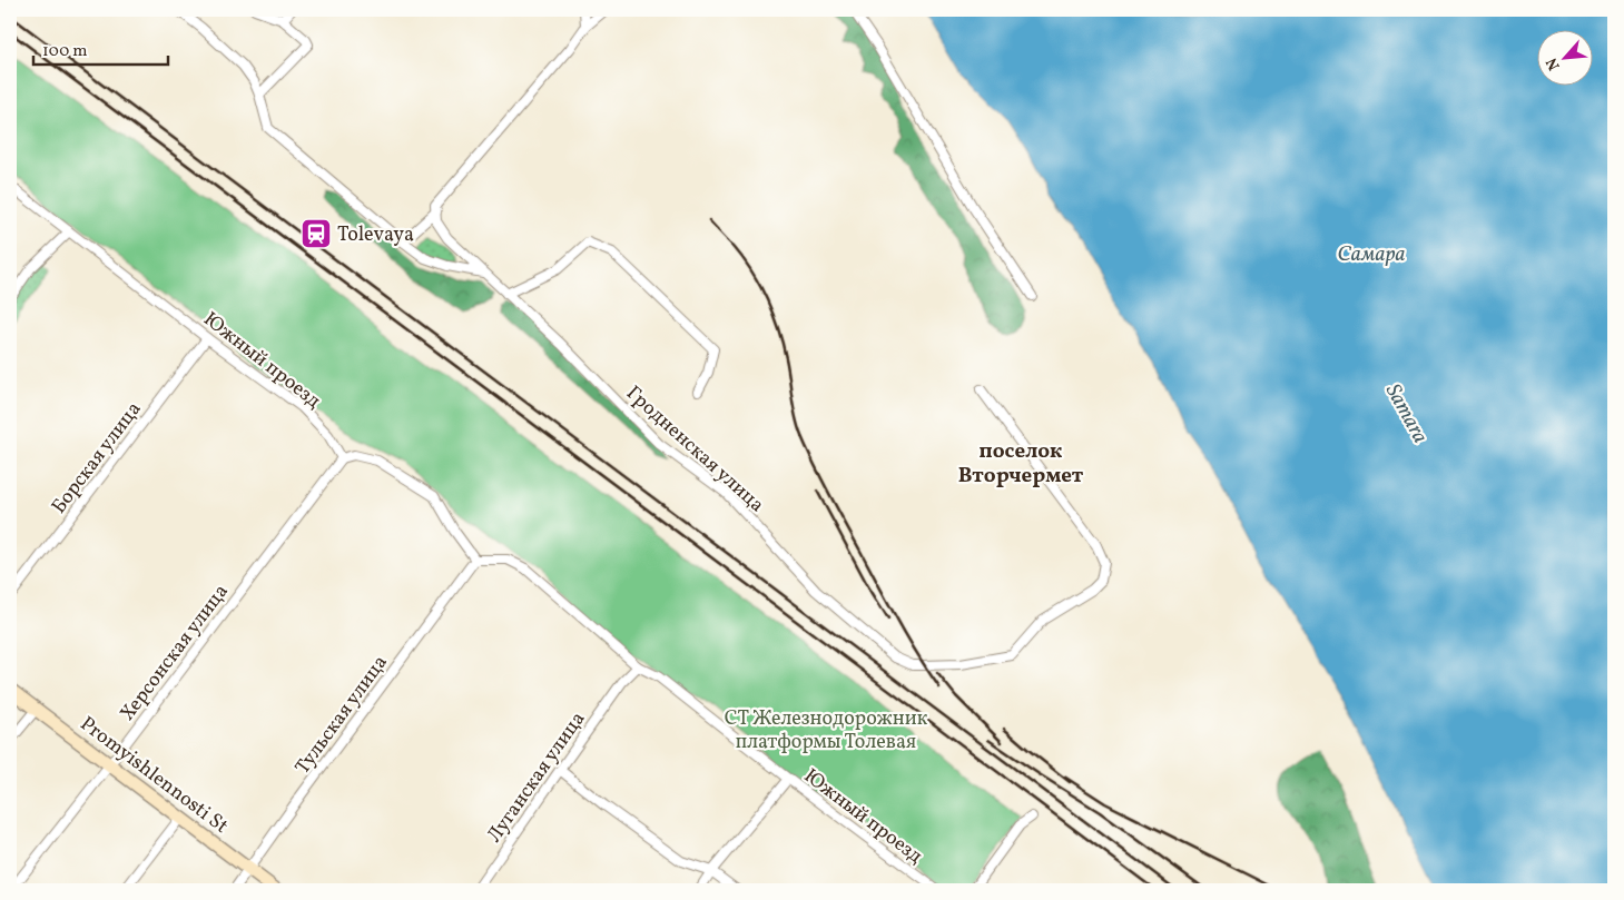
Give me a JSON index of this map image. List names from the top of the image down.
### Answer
{
  "streets": {
    "main road": ["Promyishlennosti St"],
    "street": [
      "Южный проезд",
      "Гродненская улица",
      "Борская улица",
      "Херсонская улица",
      "Тульская улица",
      "Луганская улица"
    ]
  },
  "crossings": [
    ["Южный проезд", "Борская улица"],
    ["Южный проезд", "Херсонская улица"],
    ["Южный проезд", "Тульская улица"],
    ["Южный проезд", "Луганская улица"],
    ["Херсонская улица", "Promyishlennosti St"],
    ["Тульская улица", "Promyishlennosti St"]
  ],
  "districts": ["поселок Вторчермет"],
  "water": ["Самара", "Samara"],
  "parks": ["СТ Железнодорожник платформы Толевая"],
  "places": {
    "station": ["Tolevaya"]
  },
  "scale_bar": "100 m",
  "north": "bottom left"
}
